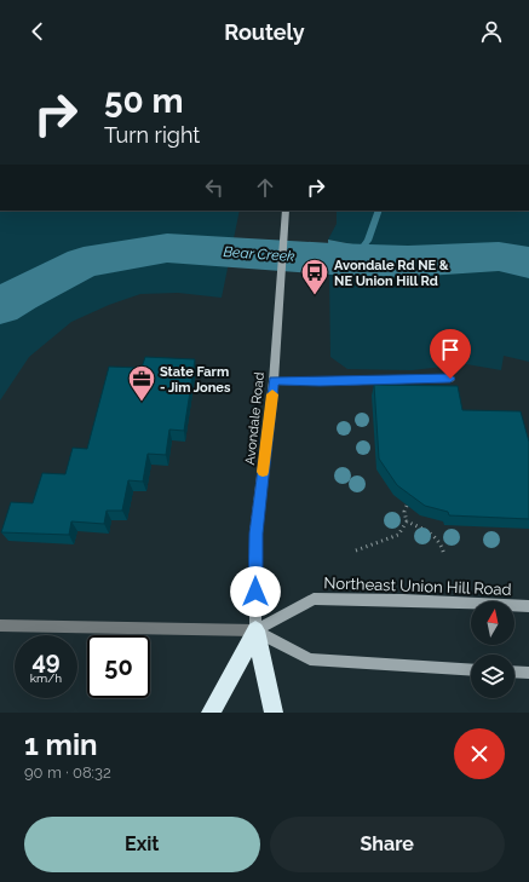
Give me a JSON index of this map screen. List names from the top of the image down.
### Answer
{
  "streets": {
    "main road": ["Avondale Road", "Northeast Union Hill Road"]
  },
  "crossings": [
    ["Avondale Road", "Northeast Union Hill Road"]
  ],
  "water": ["Bear Creek"],
  "places": {
    "bus stop": ["Avondale Rd NE & NE Union Hill Rd"],
    "office": ["State Farm - Jim Jones"]
  },
  "north": "top",
  "page": {
    "header": "Routely",
    "turn": ["50 m", "Turn right"],
    "speed": "49 km/h",
    "limit": "50",
    "heading": ["1 min", "90 m · 08:32"],
    "buttons": ["Exit", "Share"]
  }
}
